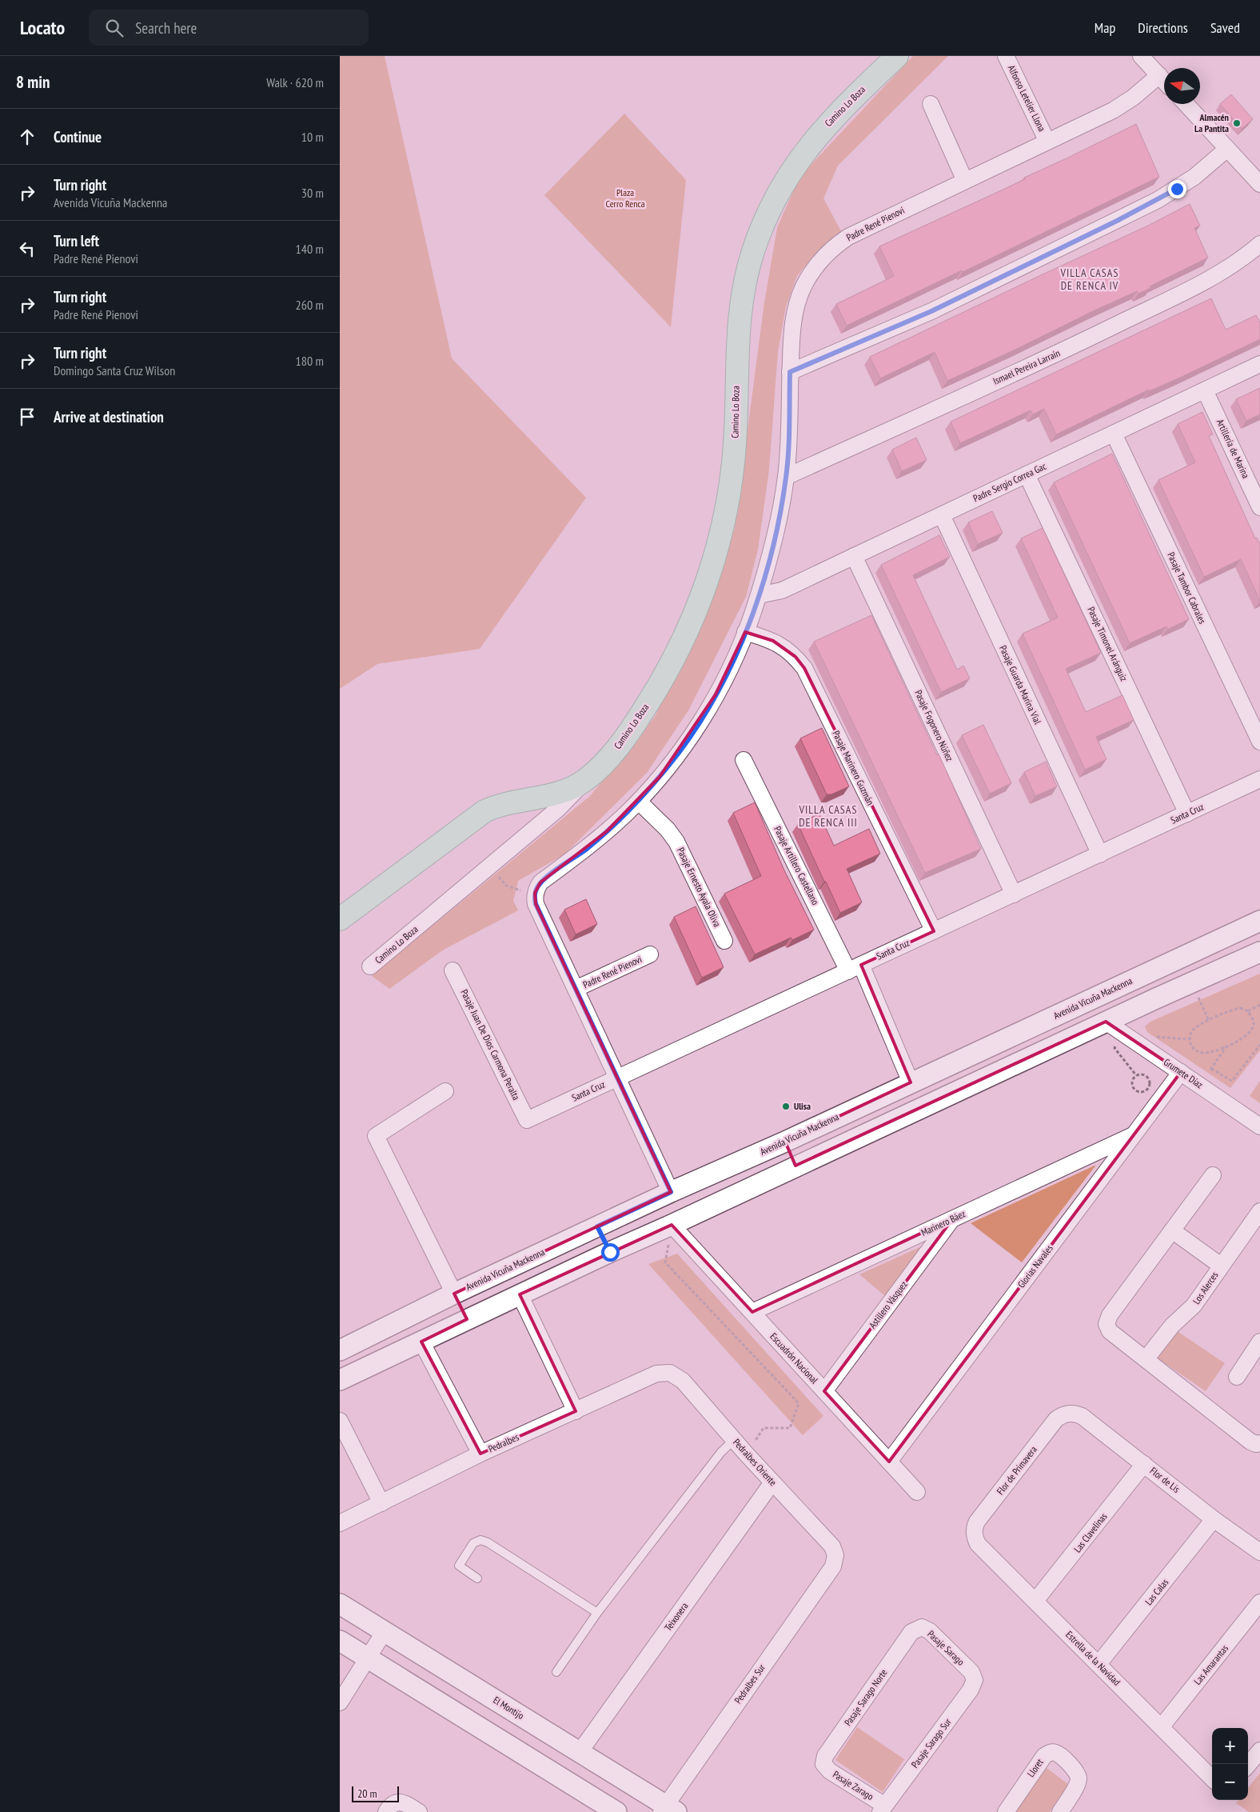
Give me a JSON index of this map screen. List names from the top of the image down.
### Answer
{
  "streets": {
    "main road": ["Camino Lo Boza"],
    "street": [
      "Alfonso Letelier Llona",
      "Padre René Pienovi",
      "Ismael Pereira Larraín",
      "Artillería de Marina",
      "Padre Sergio Correa Gac",
      "Pasaje Tambor Cabrales",
      "Pasaje Timonel Aránguiz",
      "Pasaje Guarda Marina Vial",
      "Pasaje Fogonero Núñez",
      "Pasaje Marinero Guzmán",
      "Santa Cruz",
      "Pasaje Artillero Castellano",
      "Pasaje Ernesto Ayala Oliva",
      "Avenida Vicuña Mackenna",
      "Pasaje Juan De Dios Carmona Peralta",
      "Grumete Díaz",
      "Marinero Báez",
      "Glorias Navales",
      "Los Alerces",
      "Astillero Vásquez",
      "Escuadrón Nacional",
      "Pedralbes",
      "Pedralbes Oriente",
      "Flor de Primavera",
      "Flor de Lis",
      "Las Clavelinas",
      "Las Calas",
      "Teixonera",
      "Pasaje Sarago",
      "Estrella de la Navidad",
      "Las Amarantas",
      "Pedralbes Sur",
      "Pasaje Sarago Norte",
      "El Montijo",
      "Pasaje Sarago Sur",
      "Lloret",
      "Pasaje Zarago"
    ]
  },
  "crossings": [
    ["Alfonso Letelier Llona", "Padre René Pienovi"],
    ["Padre René Pienovi", "Ismael Pereira Larraín"],
    ["Padre René Pienovi", "Padre Sergio Correa Gac"],
    ["Padre René Pienovi", "Pasaje Marinero Guzmán"],
    ["Padre René Pienovi", "Santa Cruz"],
    ["Padre René Pienovi", "Pasaje Ernesto Ayala Oliva"],
    ["Padre René Pienovi", "Avenida Vicuña Mackenna"],
    ["Artillería de Marina", "Padre Sergio Correa Gac"],
    ["Padre Sergio Correa Gac", "Pasaje Tambor Cabrales"],
    ["Padre Sergio Correa Gac", "Pasaje Timonel Aránguiz"],
    ["Padre Sergio Correa Gac", "Pasaje Guarda Marina Vial"],
    ["Padre Sergio Correa Gac", "Pasaje Fogonero Núñez"],
    ["Pasaje Timonel Aránguiz", "Santa Cruz"],
    ["Pasaje Guarda Marina Vial", "Santa Cruz"],
    ["Pasaje Fogonero Núñez", "Santa Cruz"],
    ["Pasaje Marinero Guzmán", "Santa Cruz"],
    ["Santa Cruz", "Pasaje Artillero Castellano"],
    ["Santa Cruz", "Pasaje Juan De Dios Carmona Peralta"],
    ["Pasaje Artillero Castellano", "Avenida Vicuña Mackenna"],
    ["Grumete Díaz", "Glorias Navales"],
    ["Marinero Báez", "Glorias Navales"],
    ["Marinero Báez", "Astillero Vásquez"],
    ["Marinero Báez", "Escuadrón Nacional"],
    ["Glorias Navales", "Escuadrón Nacional"],
    ["Astillero Vásquez", "Escuadrón Nacional"],
    ["Pedralbes", "Pedralbes Oriente"],
    ["Pedralbes Oriente", "Teixonera"],
    ["Pedralbes Oriente", "Pedralbes Sur"],
    ["Flor de Primavera", "Flor de Lis"],
    ["Flor de Primavera", "Estrella de la Navidad"],
    ["Flor de Lis", "Las Clavelinas"],
    ["Flor de Lis", "Las Calas"],
    ["Las Clavelinas", "Estrella de la Navidad"],
    ["Las Calas", "Estrella de la Navidad"],
    ["Teixonera", "El Montijo"],
    ["Pasaje Sarago", "Pasaje Sarago Norte"],
    ["Pasaje Sarago", "Pasaje Sarago Sur"],
    ["Estrella de la Navidad", "Las Amarantas"],
    ["Pedralbes Sur", "El Montijo"],
    ["Pasaje Sarago Norte", "Pasaje Zarago"],
    ["Pasaje Sarago Sur", "Pasaje Zarago"]
  ],
  "districts": ["VILLA CASAS DE RENCA IV", "VILLA CASAS DE RENCA III"],
  "parks": ["Plaza Cerro Renca"],
  "places": ["Almacén La Pantita", "Ulisa"],
  "scale_bar": "20 m",
  "north": "left",
  "page": {
    "header": "Locato",
    "search": "Search here",
    "nav": ["Map", "Directions", "Saved"],
    "heading": ["8 min", "Walk · 620 m"],
    "list": [
      ["Continue", "10 m"],
      ["Turn right", "Avenida Vicuña Mackenna", "30 m"],
      ["Turn left", "Padre René Pienovi", "140 m"],
      ["Turn right", "Padre René Pienovi", "260 m"],
      ["Turn right", "Domingo Santa Cruz Wilson", "180 m"],
      "Arrive at destination"
    ],
    "map_buttons": ["+", "−"],
    "scale": "20 m"
  }
}
